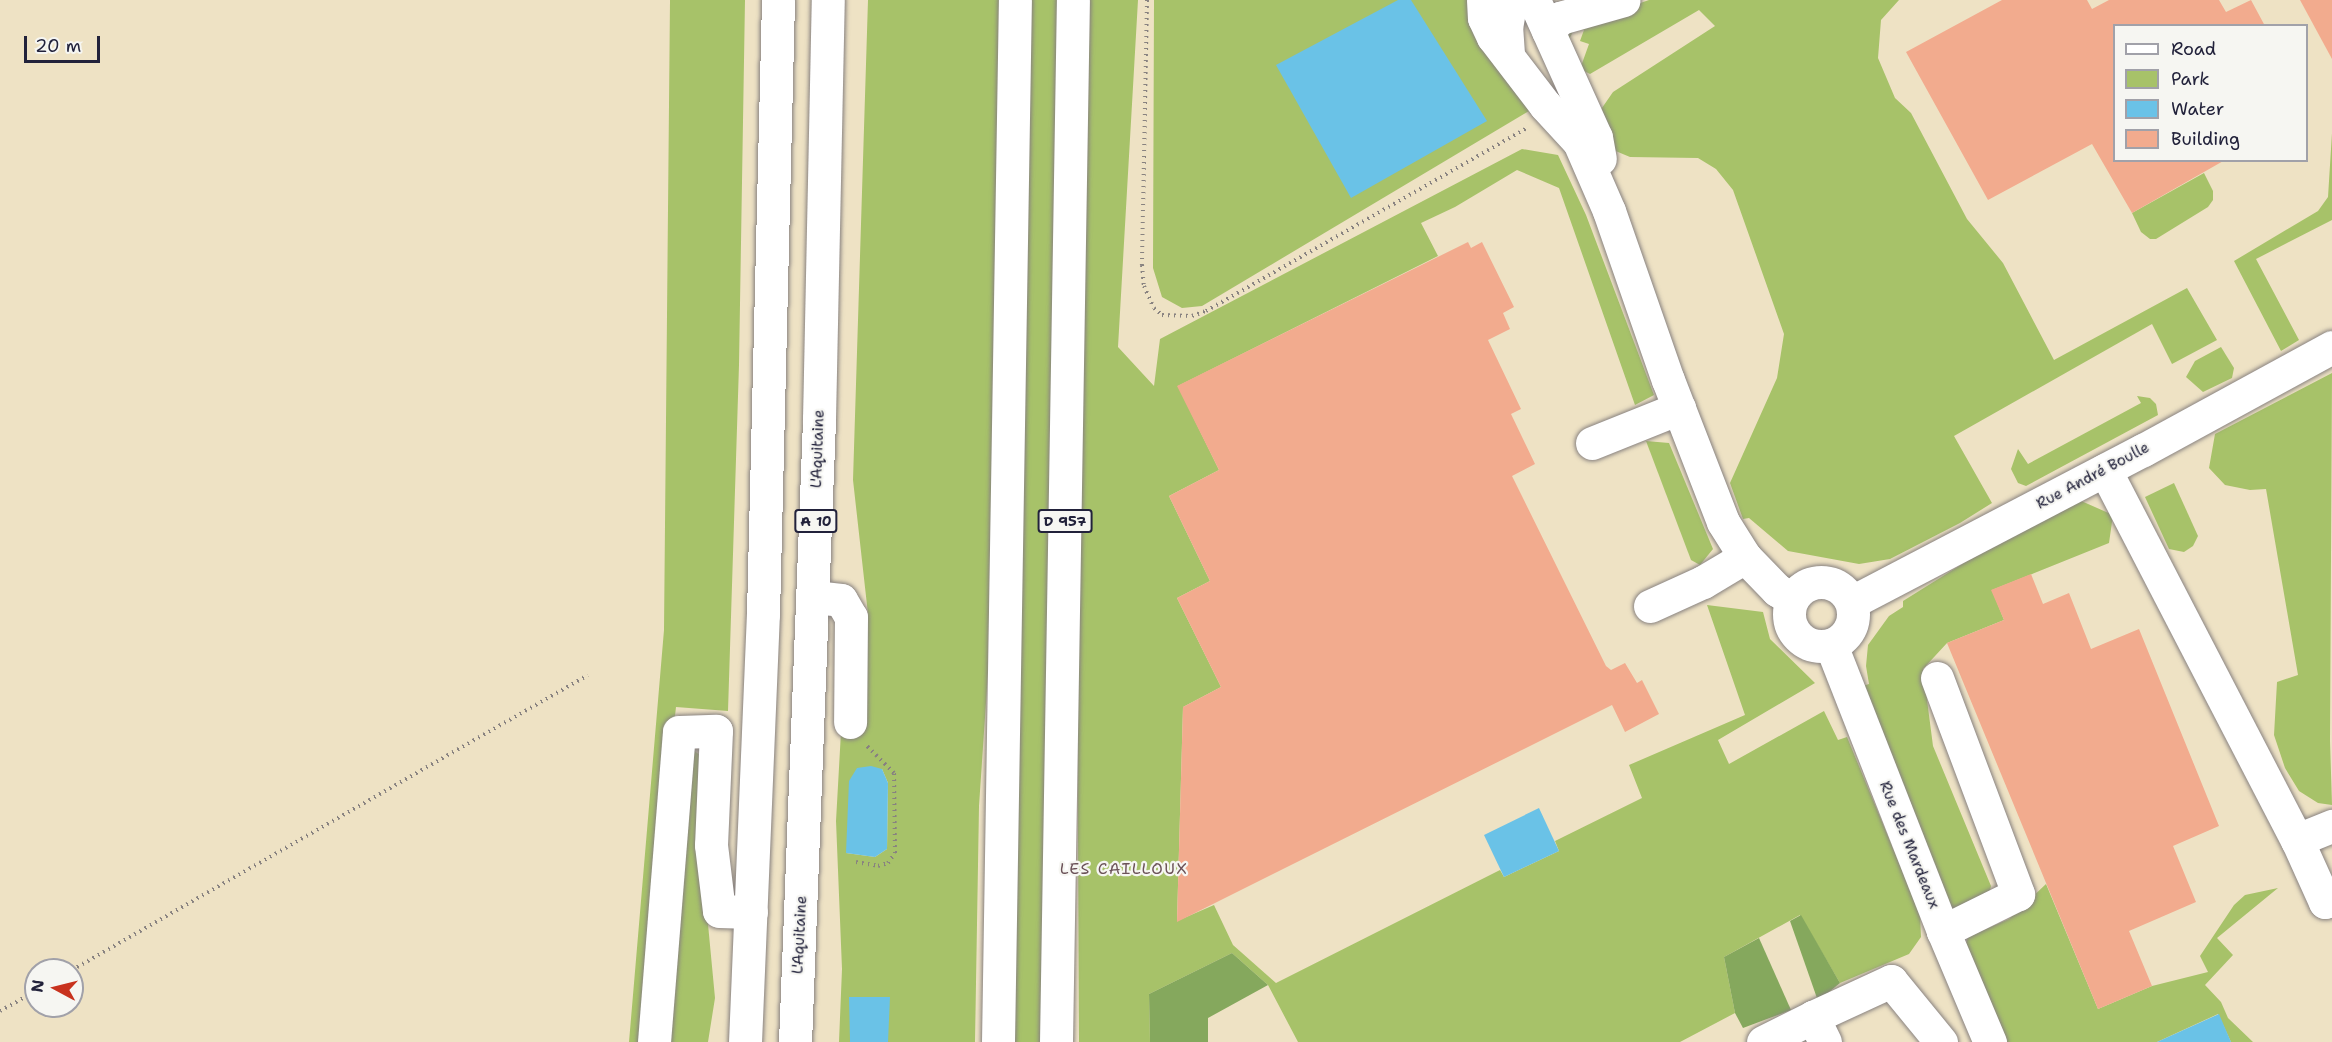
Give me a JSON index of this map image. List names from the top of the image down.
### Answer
{
  "streets": {
    "main road": [
      "L'Aquitaine",
      "Rue André Boulle",
      "A 10",
      "D 957",
      "Rue des Mardeaux"
    ]
  },
  "crossings": [
    ["Rue André Boulle", "Rue des Mardeaux"]
  ],
  "districts": ["LES CAILLOUX"],
  "legend": [
    "Road",
    "Park",
    "Water",
    "Building"
  ],
  "scale_bar": "20 m",
  "north": "left"
}
